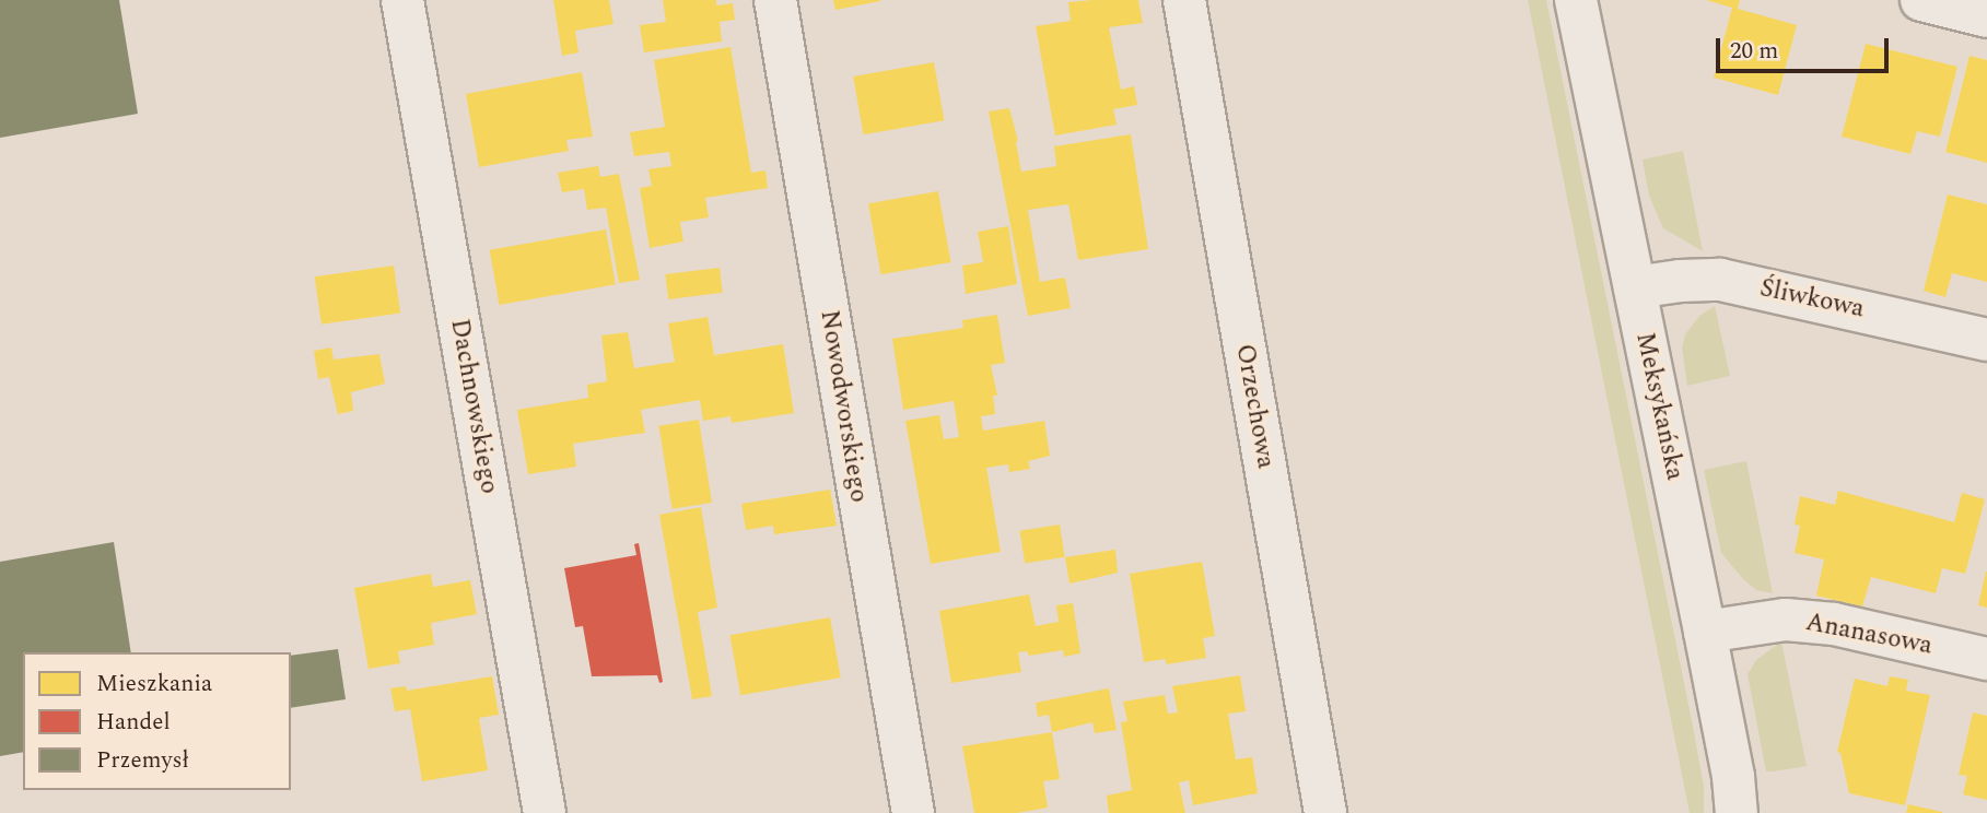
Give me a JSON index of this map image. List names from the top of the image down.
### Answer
{
  "streets": {
    "street": [
      "Śliwkowa",
      "Dachnowskiego",
      "Nowodworskiego",
      "Orzechowa",
      "Meksykańska",
      "Ananasowa"
    ]
  },
  "crossings": [
    ["Śliwkowa", "Meksykańska"],
    ["Meksykańska", "Ananasowa"]
  ],
  "legend": ["Mieszkania", "Handel", "Przemysł"],
  "scale_bar": "20 m"
}
